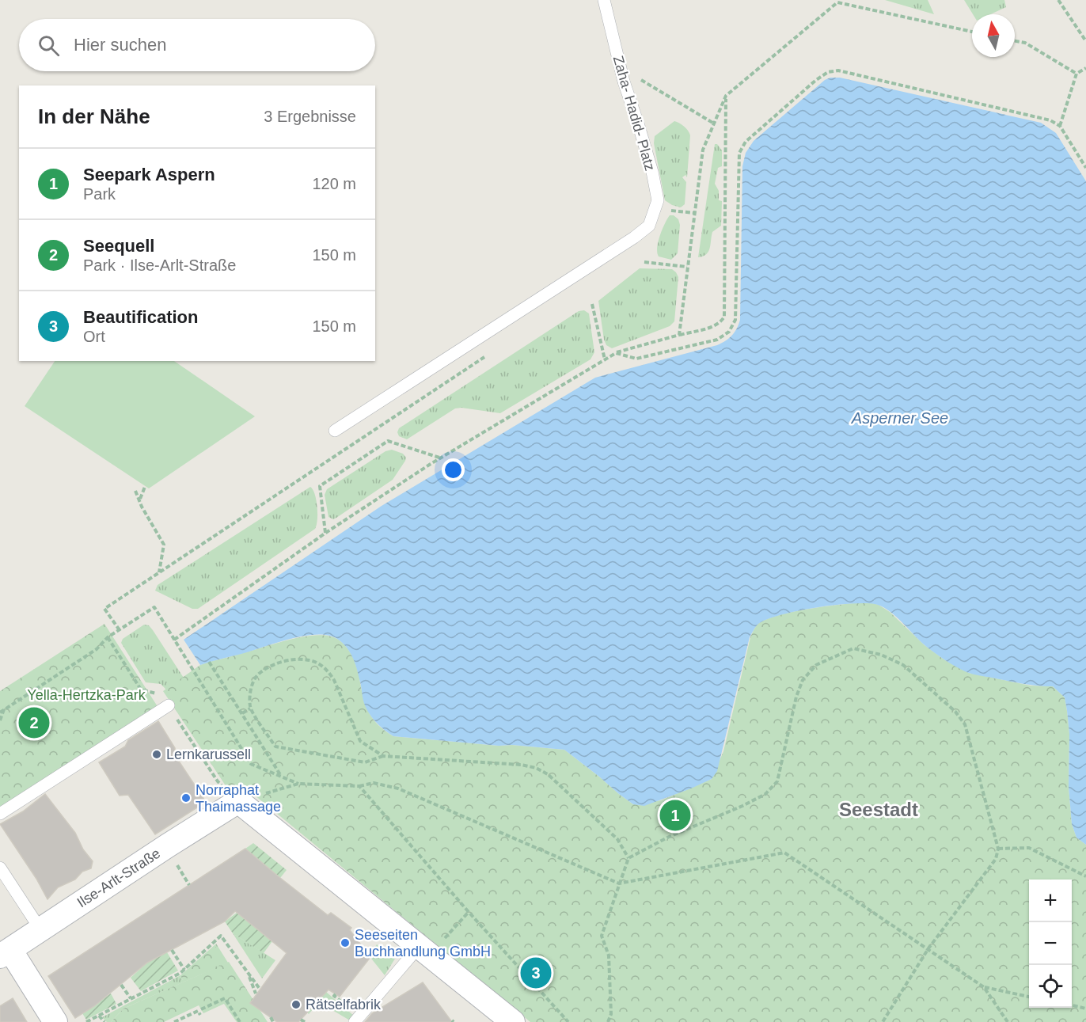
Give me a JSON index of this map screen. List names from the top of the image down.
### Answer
{
  "streets": {
    "street": ["Ilse-Arlt-Straße"],
    "lane": ["Zaha- Hadid- Platz"]
  },
  "districts": ["Seestadt"],
  "water": ["Asperner See"],
  "parks": ["Yella-Hertzka-Park"],
  "places": [
    "Lernkarussell",
    "Norraphat Thaimassage",
    "Seeseiten Buchhandlung GmbH",
    "Rätselfabrik"
  ],
  "north": "top",
  "page": {
    "search": "Hier suchen",
    "heading": ["In der Nähe", "3 Ergebnisse"],
    "list": [
      {
        "mark": "1",
        "name": "Seepark Aspern",
        "note": "Park",
        "value": "120 m"
      },
      {
        "mark": "2",
        "name": "Seequell",
        "note": "Park · Ilse-Arlt-Straße",
        "value": "150 m"
      },
      {
        "mark": "3",
        "name": "Beautification",
        "note": "Ort",
        "value": "150 m"
      }
    ],
    "pins": ["2", "1", "3"],
    "map_buttons": ["+", "−"]
  }
}
